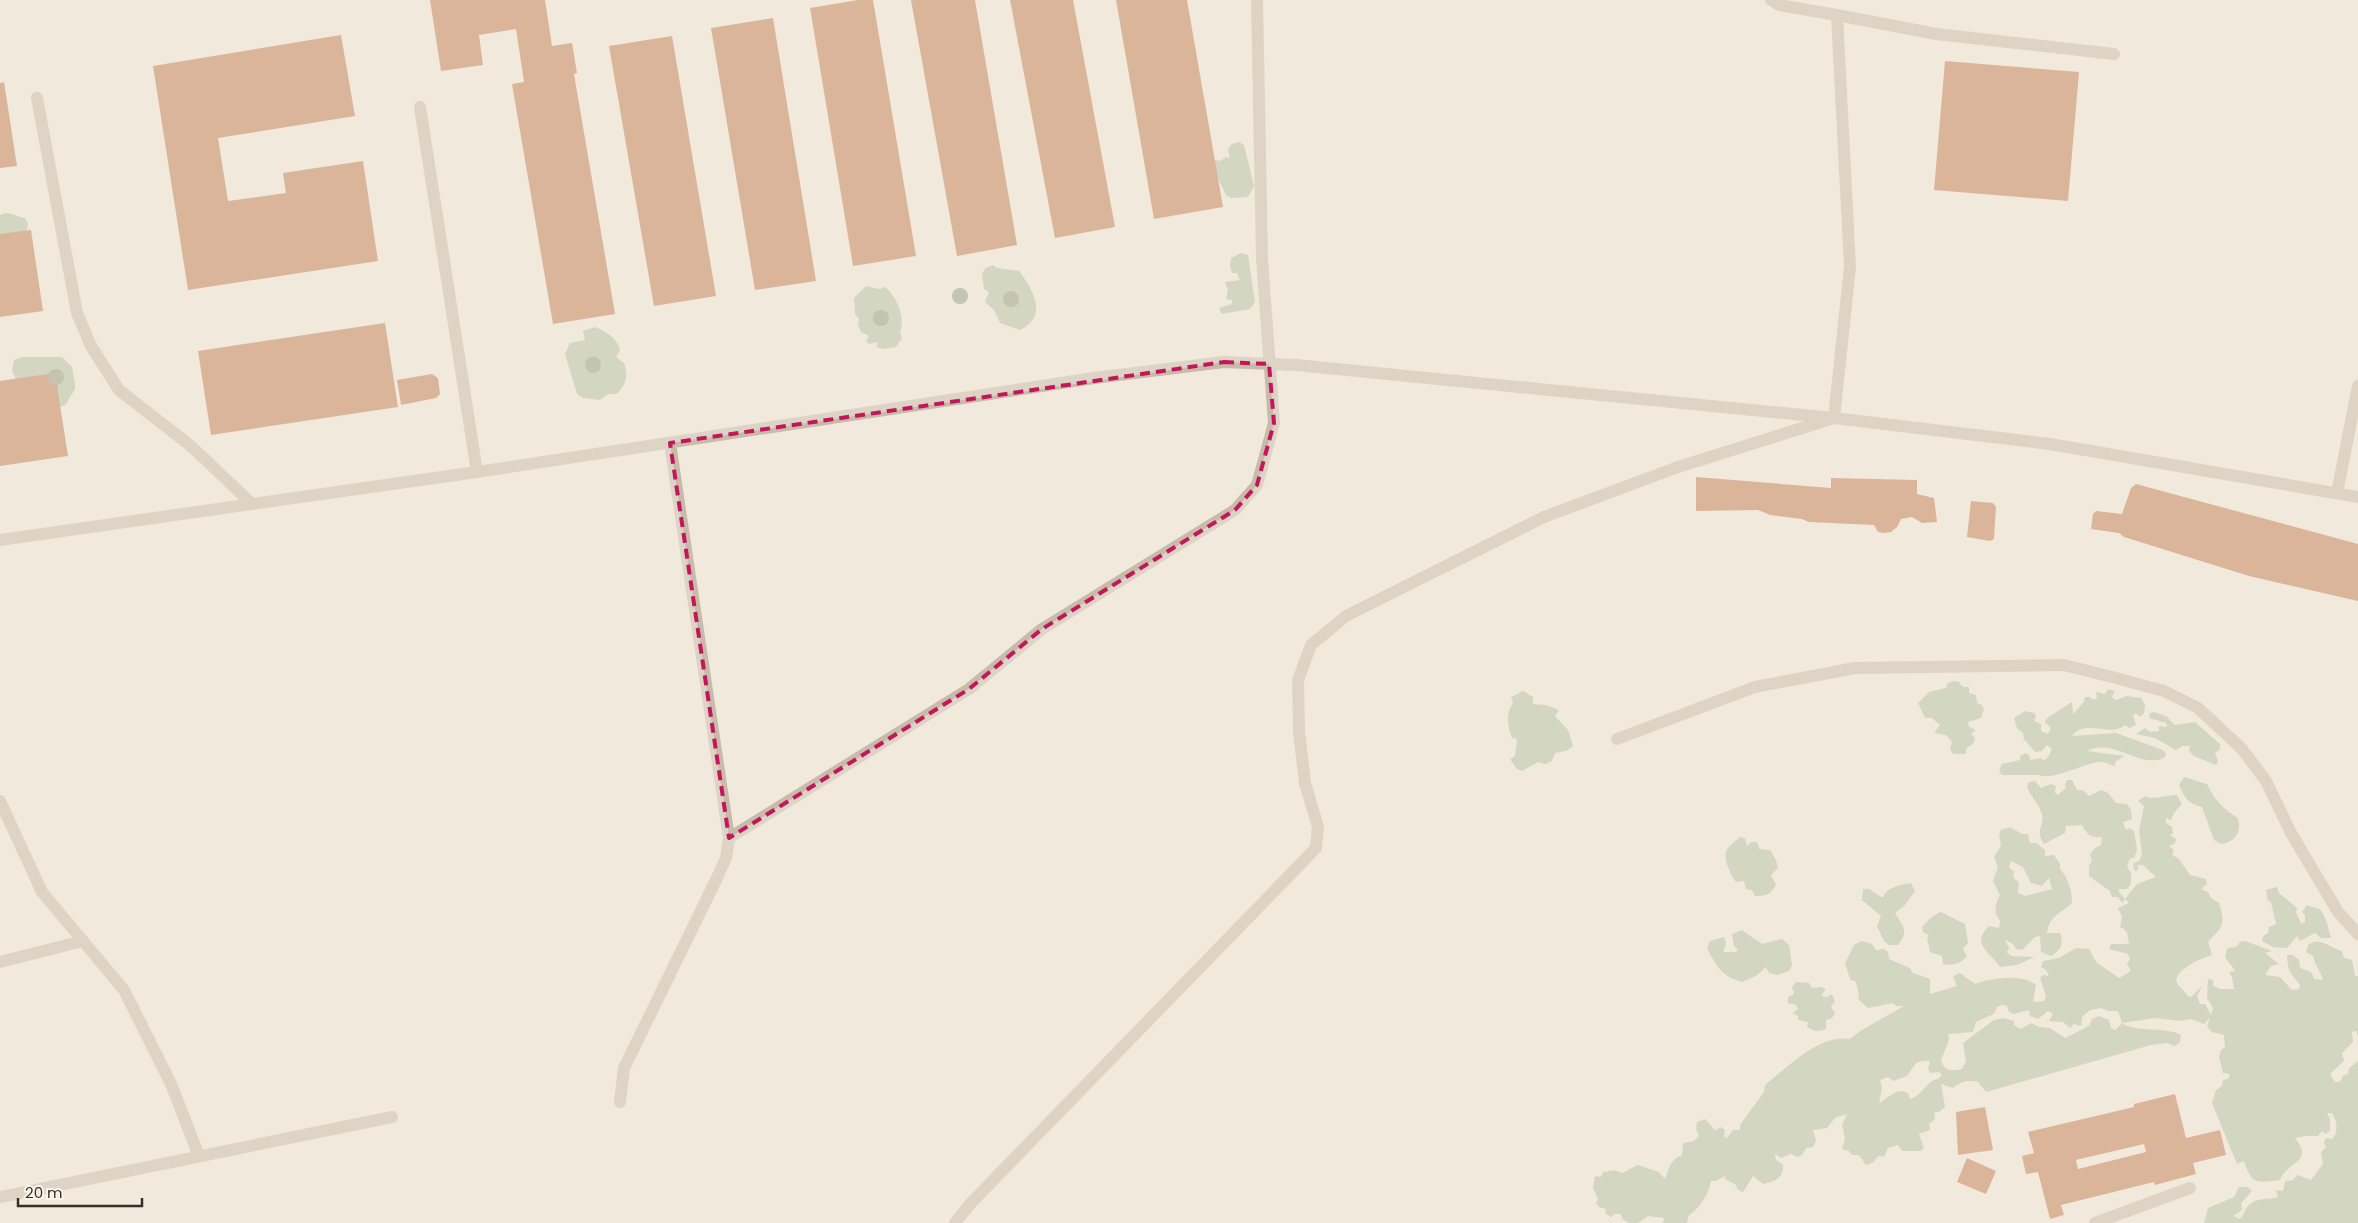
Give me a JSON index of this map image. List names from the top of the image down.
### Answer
{
  "scale_bar": "20 m"
}
